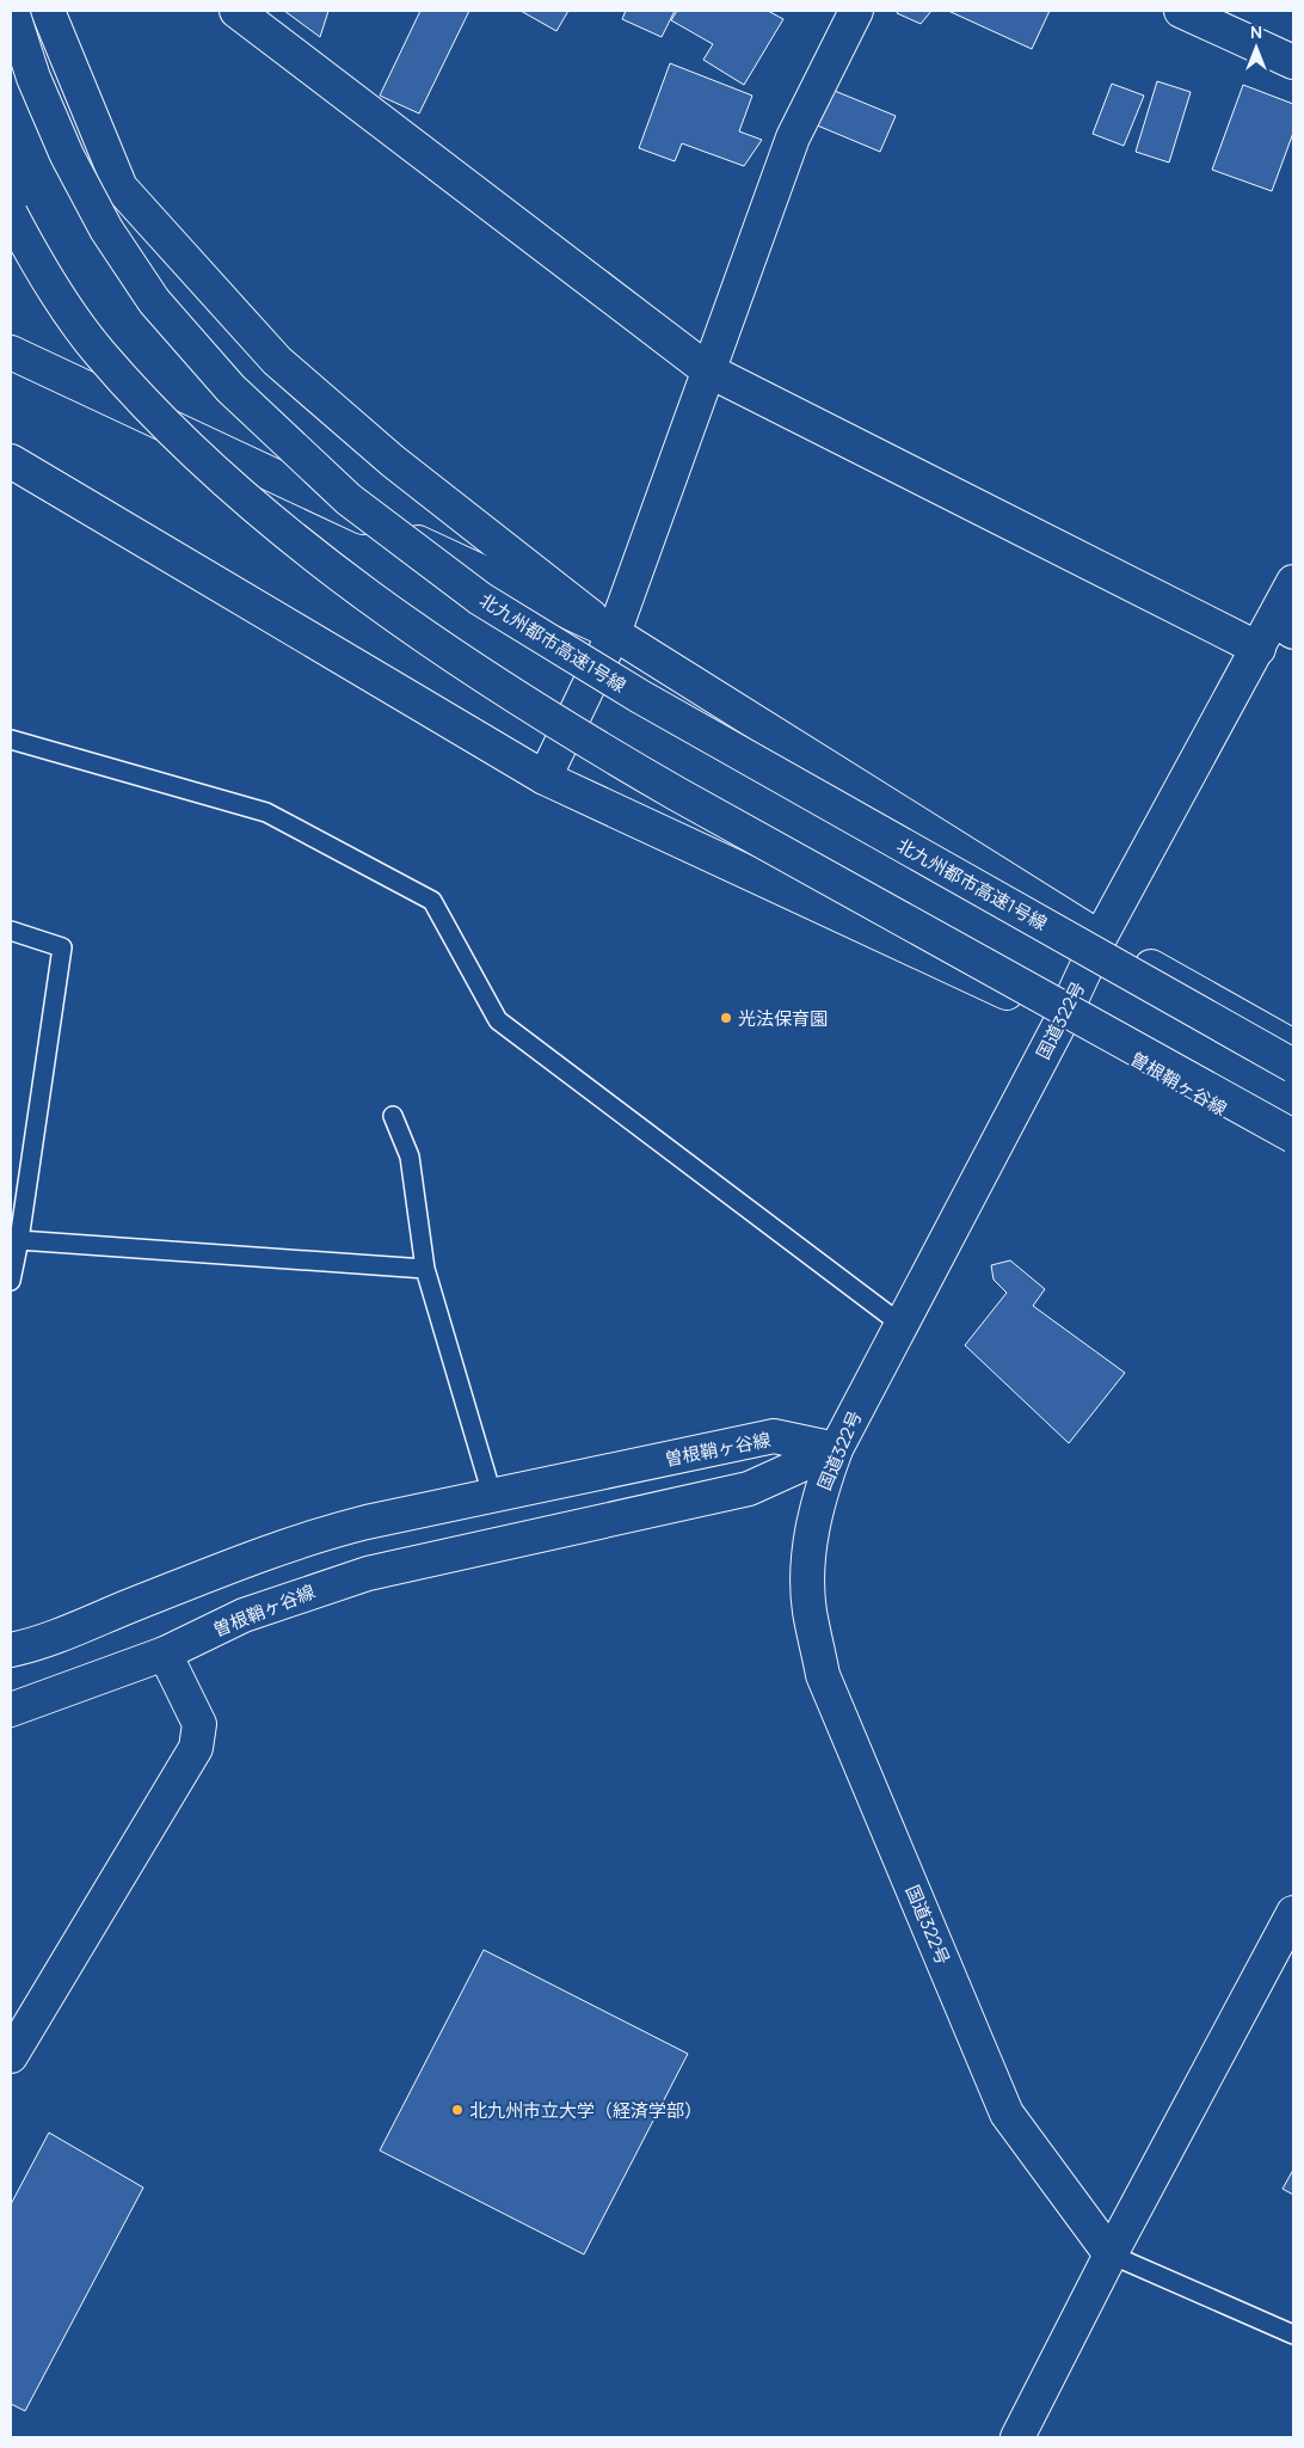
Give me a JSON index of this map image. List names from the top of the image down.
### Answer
{
  "streets": {
    "main road": ["北九州都市高速1号線", "国道322号", "曽根鞘ヶ谷線"]
  },
  "crossings": [
    ["北九州都市高速1号線", "国道322号"],
    ["国道322号", "曽根鞘ヶ谷線"]
  ],
  "places": ["光法保育園", "北九州市立大学（経済学部）"],
  "north": "top"
}
